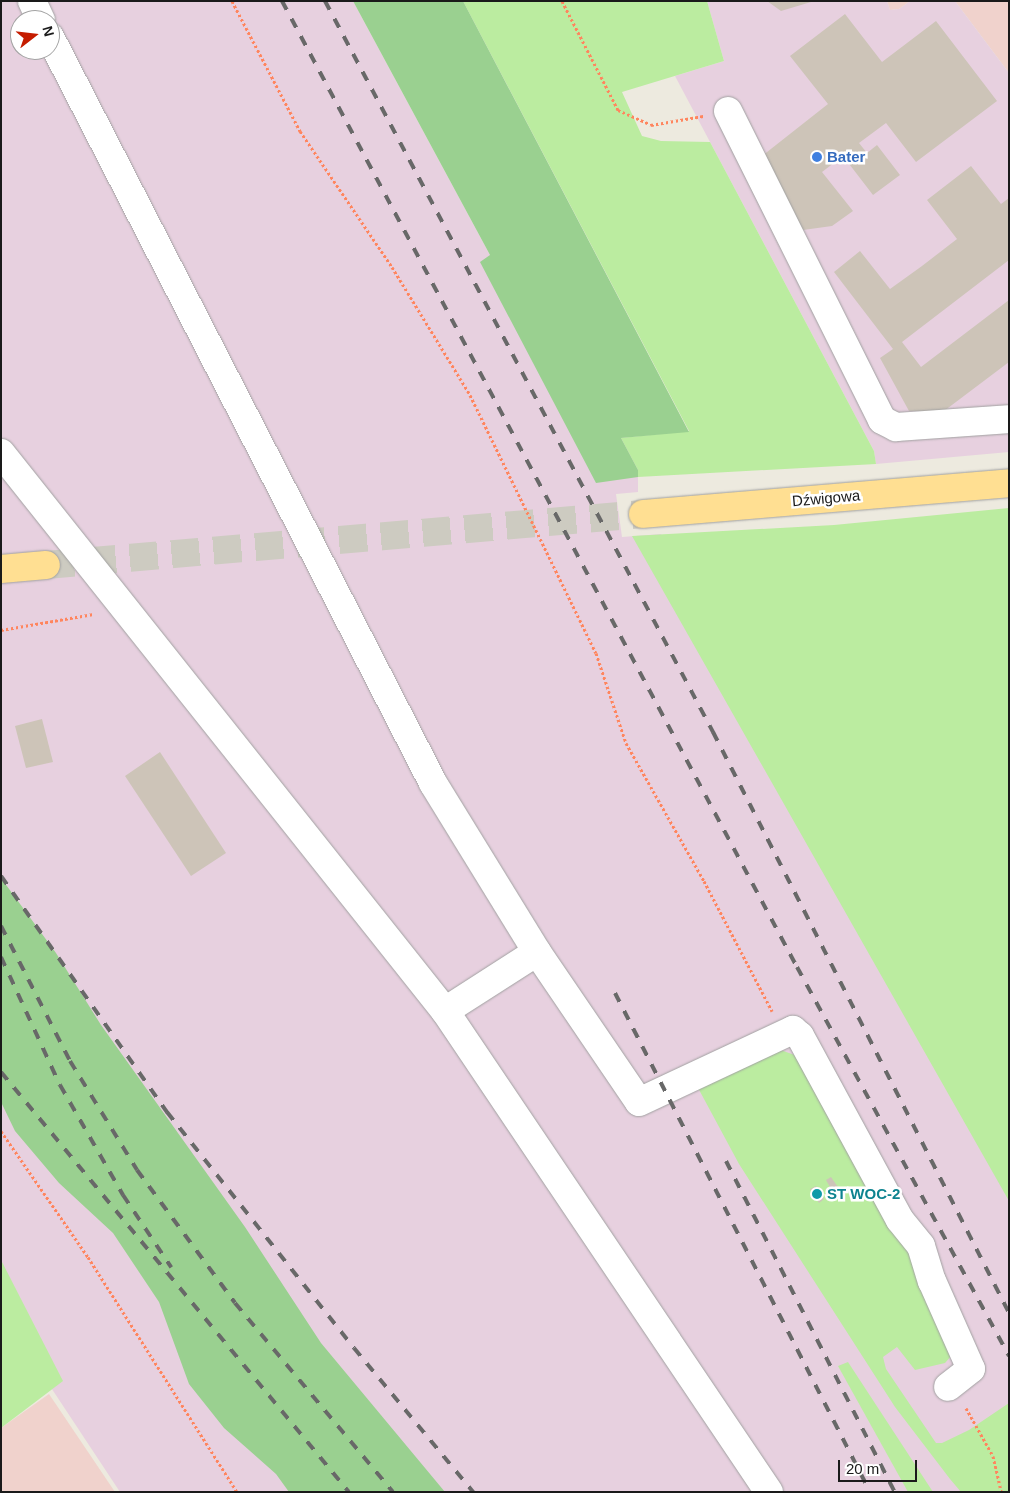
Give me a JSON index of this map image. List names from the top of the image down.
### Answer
{
  "streets": {
    "main road": ["Dźwigowa"]
  },
  "places": ["Bater", "ST WOC-2"],
  "scale_bar": "20 m",
  "north": "right"
}
